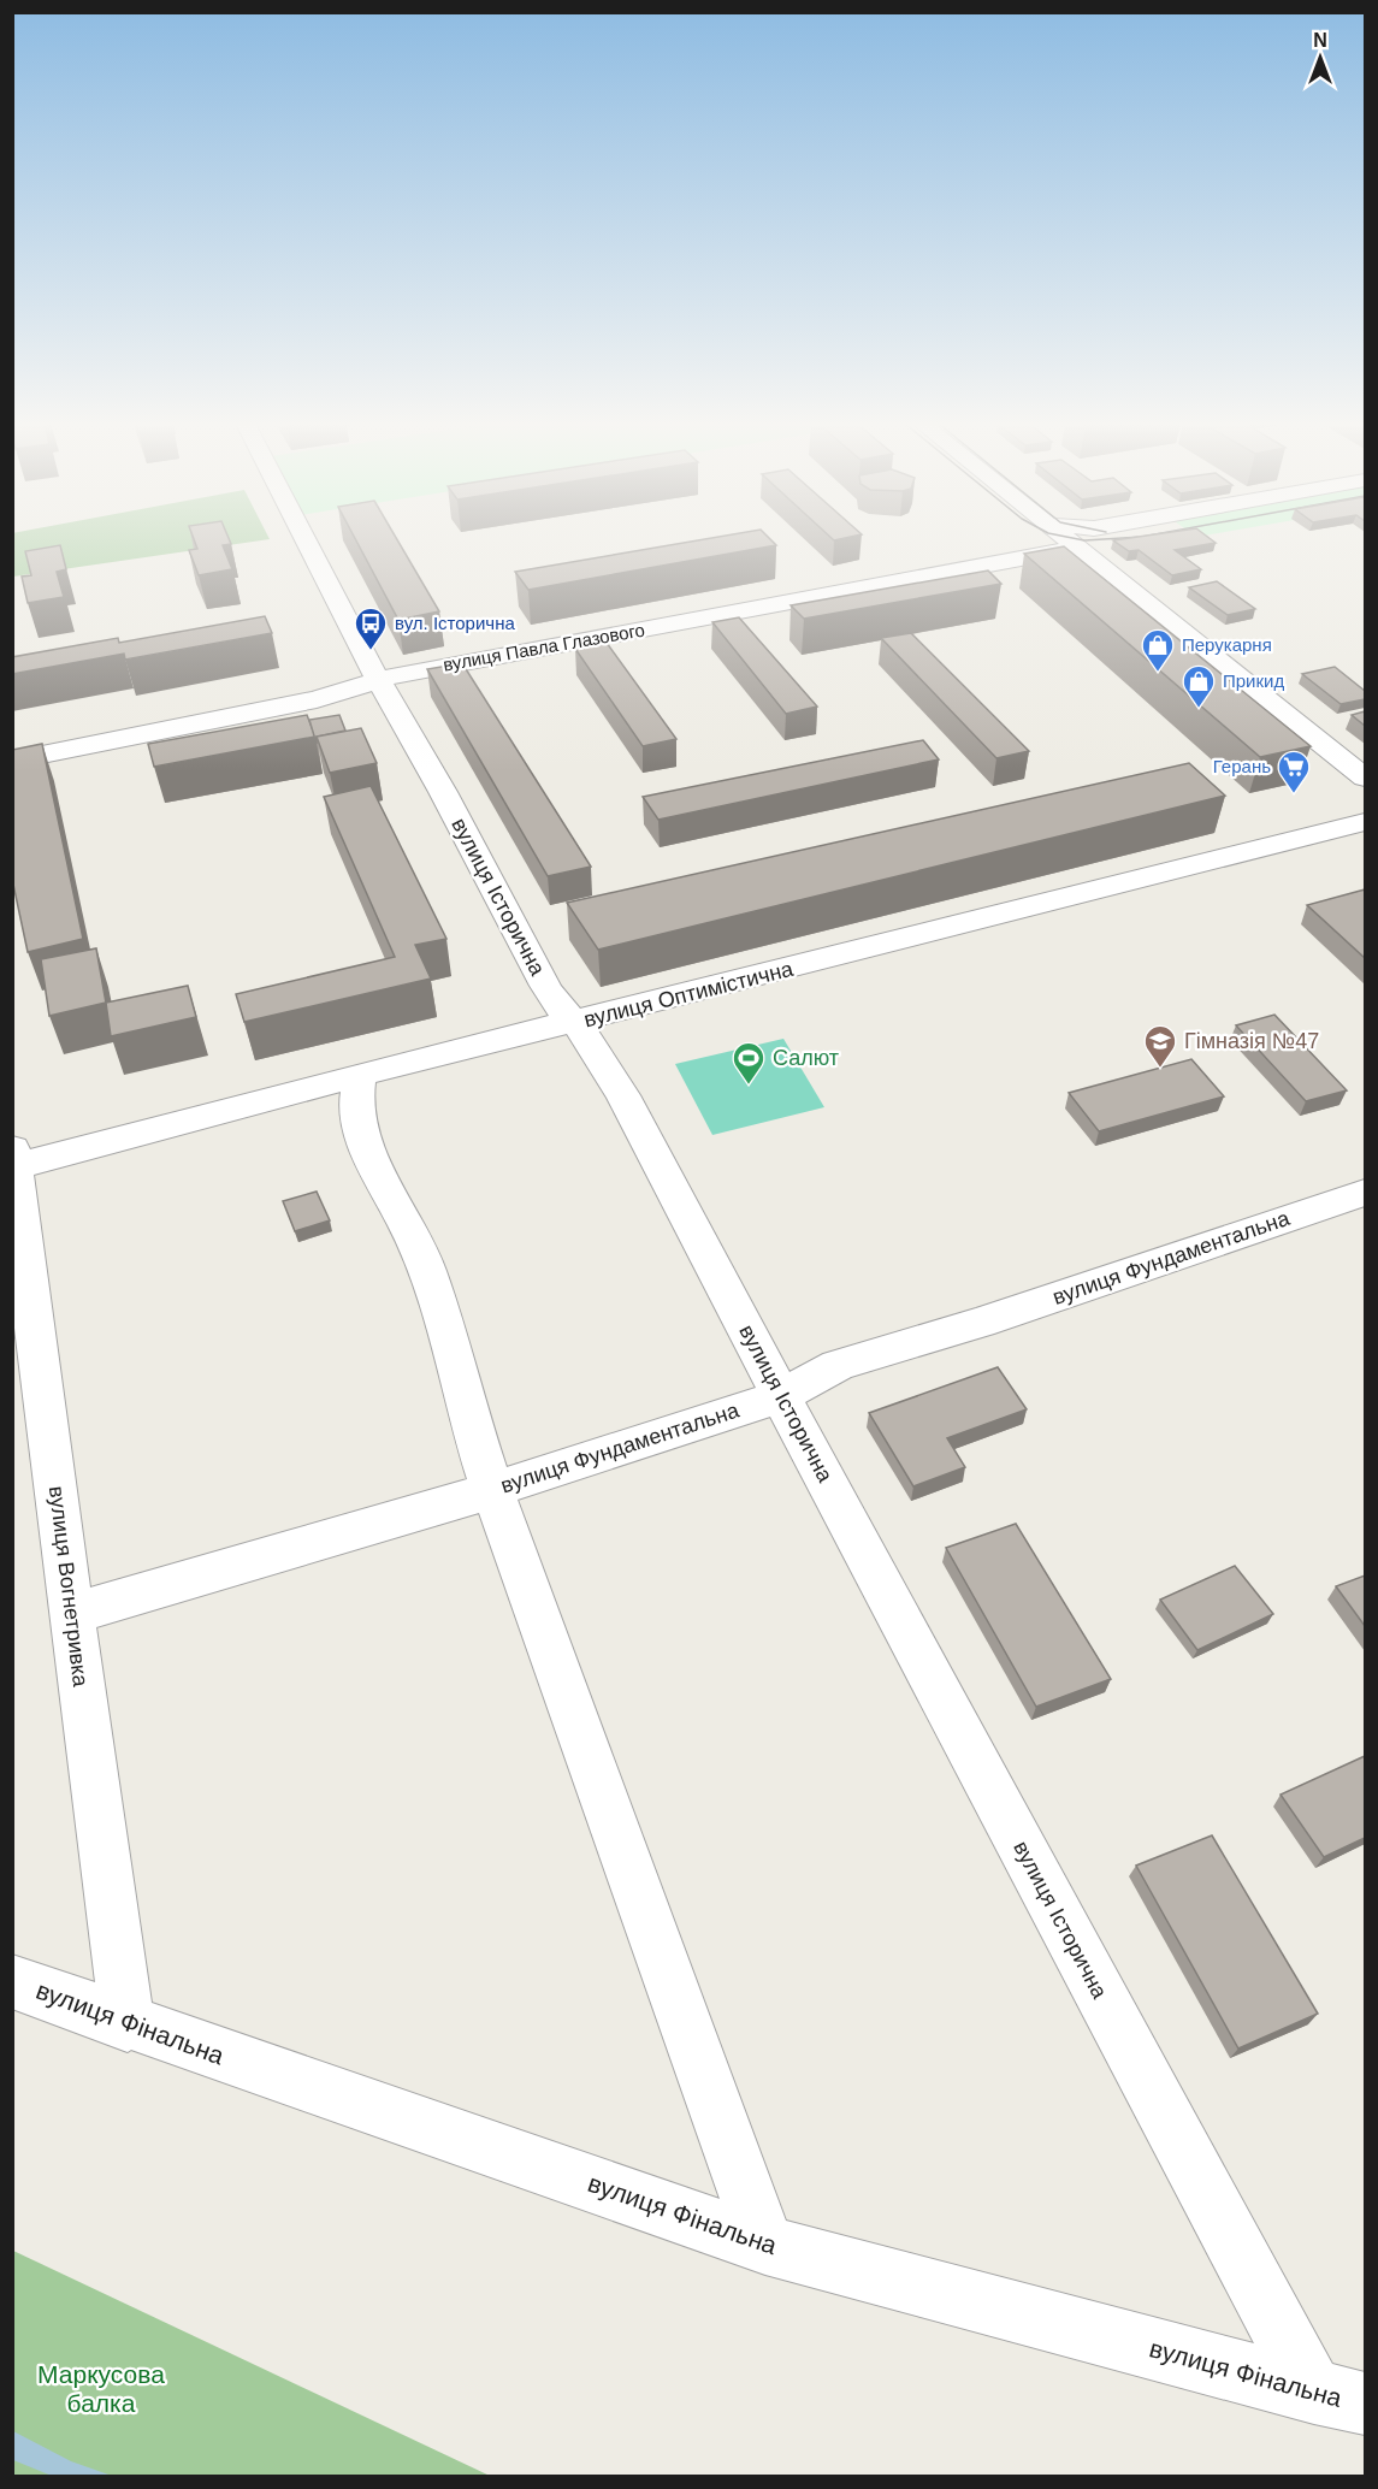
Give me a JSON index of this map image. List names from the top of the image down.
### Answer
{
  "streets": {
    "street": [
      "вулиця Павла Глазового",
      "вулиця Історична",
      "вулиця Оптимістична",
      "вулиця Фундаментальна",
      "вулиця Вогнетривка",
      "вулиця Фінальна"
    ]
  },
  "crossings": [
    ["вулиця Павла Глазового", "вулиця Історична"],
    ["вулиця Історична", "вулиця Оптимістична"],
    ["вулиця Історична", "вулиця Фундаментальна"],
    ["вулиця Історична", "вулиця Фінальна"],
    ["вулиця Оптимістична", "вулиця Вогнетривка"],
    ["вулиця Фундаментальна", "вулиця Вогнетривка"],
    ["вулиця Вогнетривка", "вулиця Фінальна"]
  ],
  "parks": ["Маркусова балка"],
  "places": {
    "bus stop": ["вул. Історична"],
    "shop": ["Перукарня", "Прикид"],
    "supermarket": ["Герань"],
    "school or university": ["Гімназія №47"],
    "sports": ["Салют"]
  },
  "north": "top"
}
